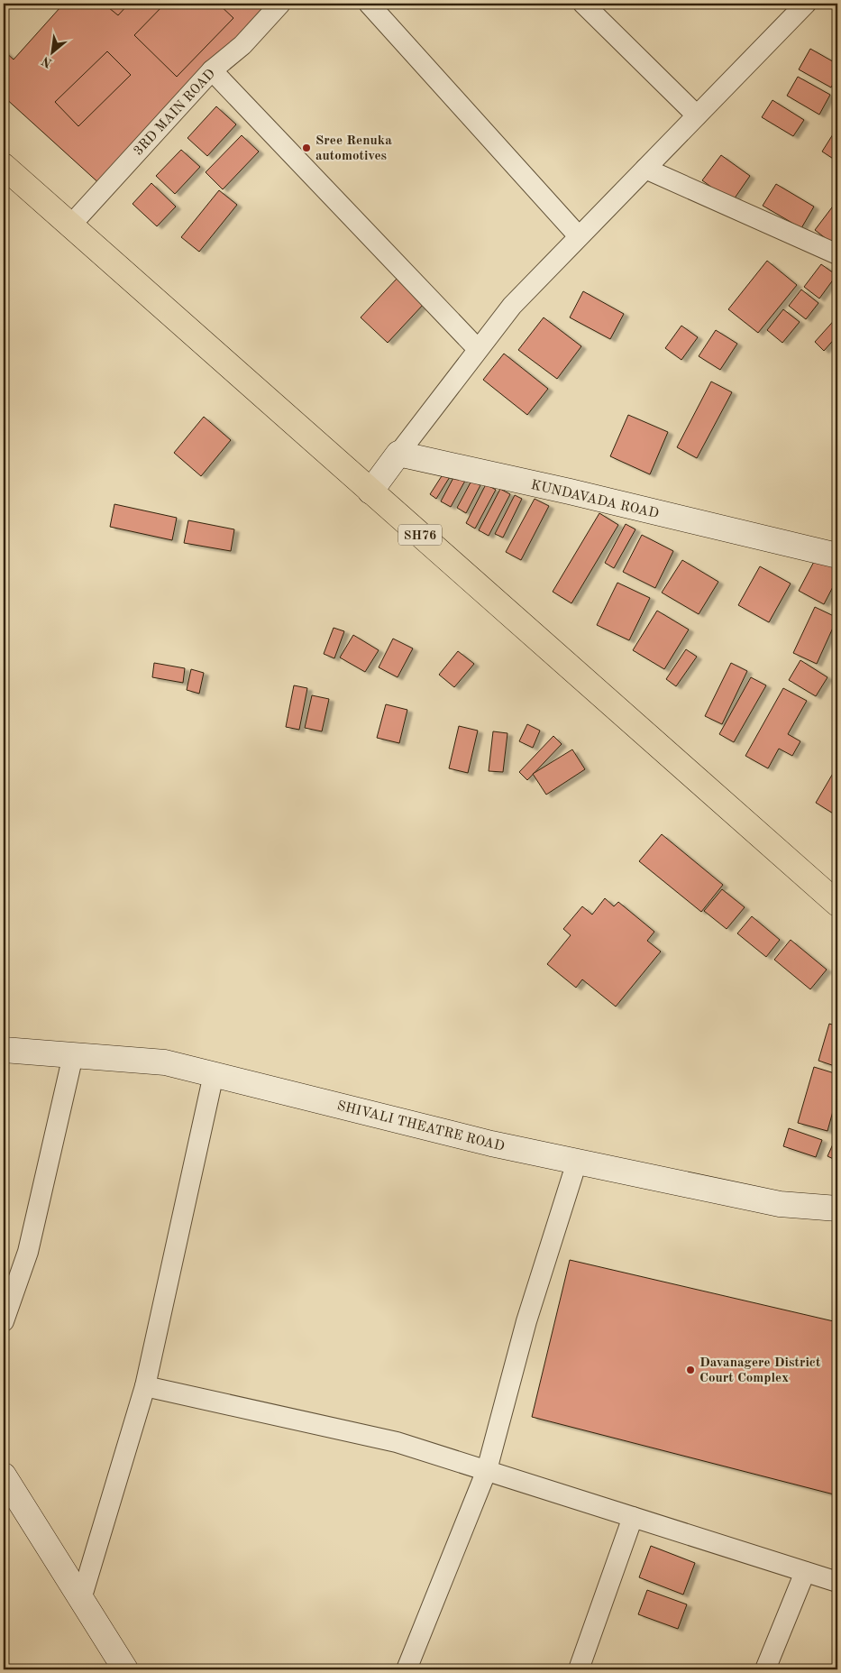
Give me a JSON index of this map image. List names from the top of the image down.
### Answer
{
  "streets": {
    "main road": ["SH76"],
    "street": ["3RD MAIN ROAD", "KUNDAVADA ROAD", "SHIVALI THEATRE ROAD"]
  },
  "crossings": [
    ["3RD MAIN ROAD", "SH76"]
  ],
  "places": ["Sree Renuka automotives", "Davanagere District Court Complex"],
  "north": "bottom left"
}
